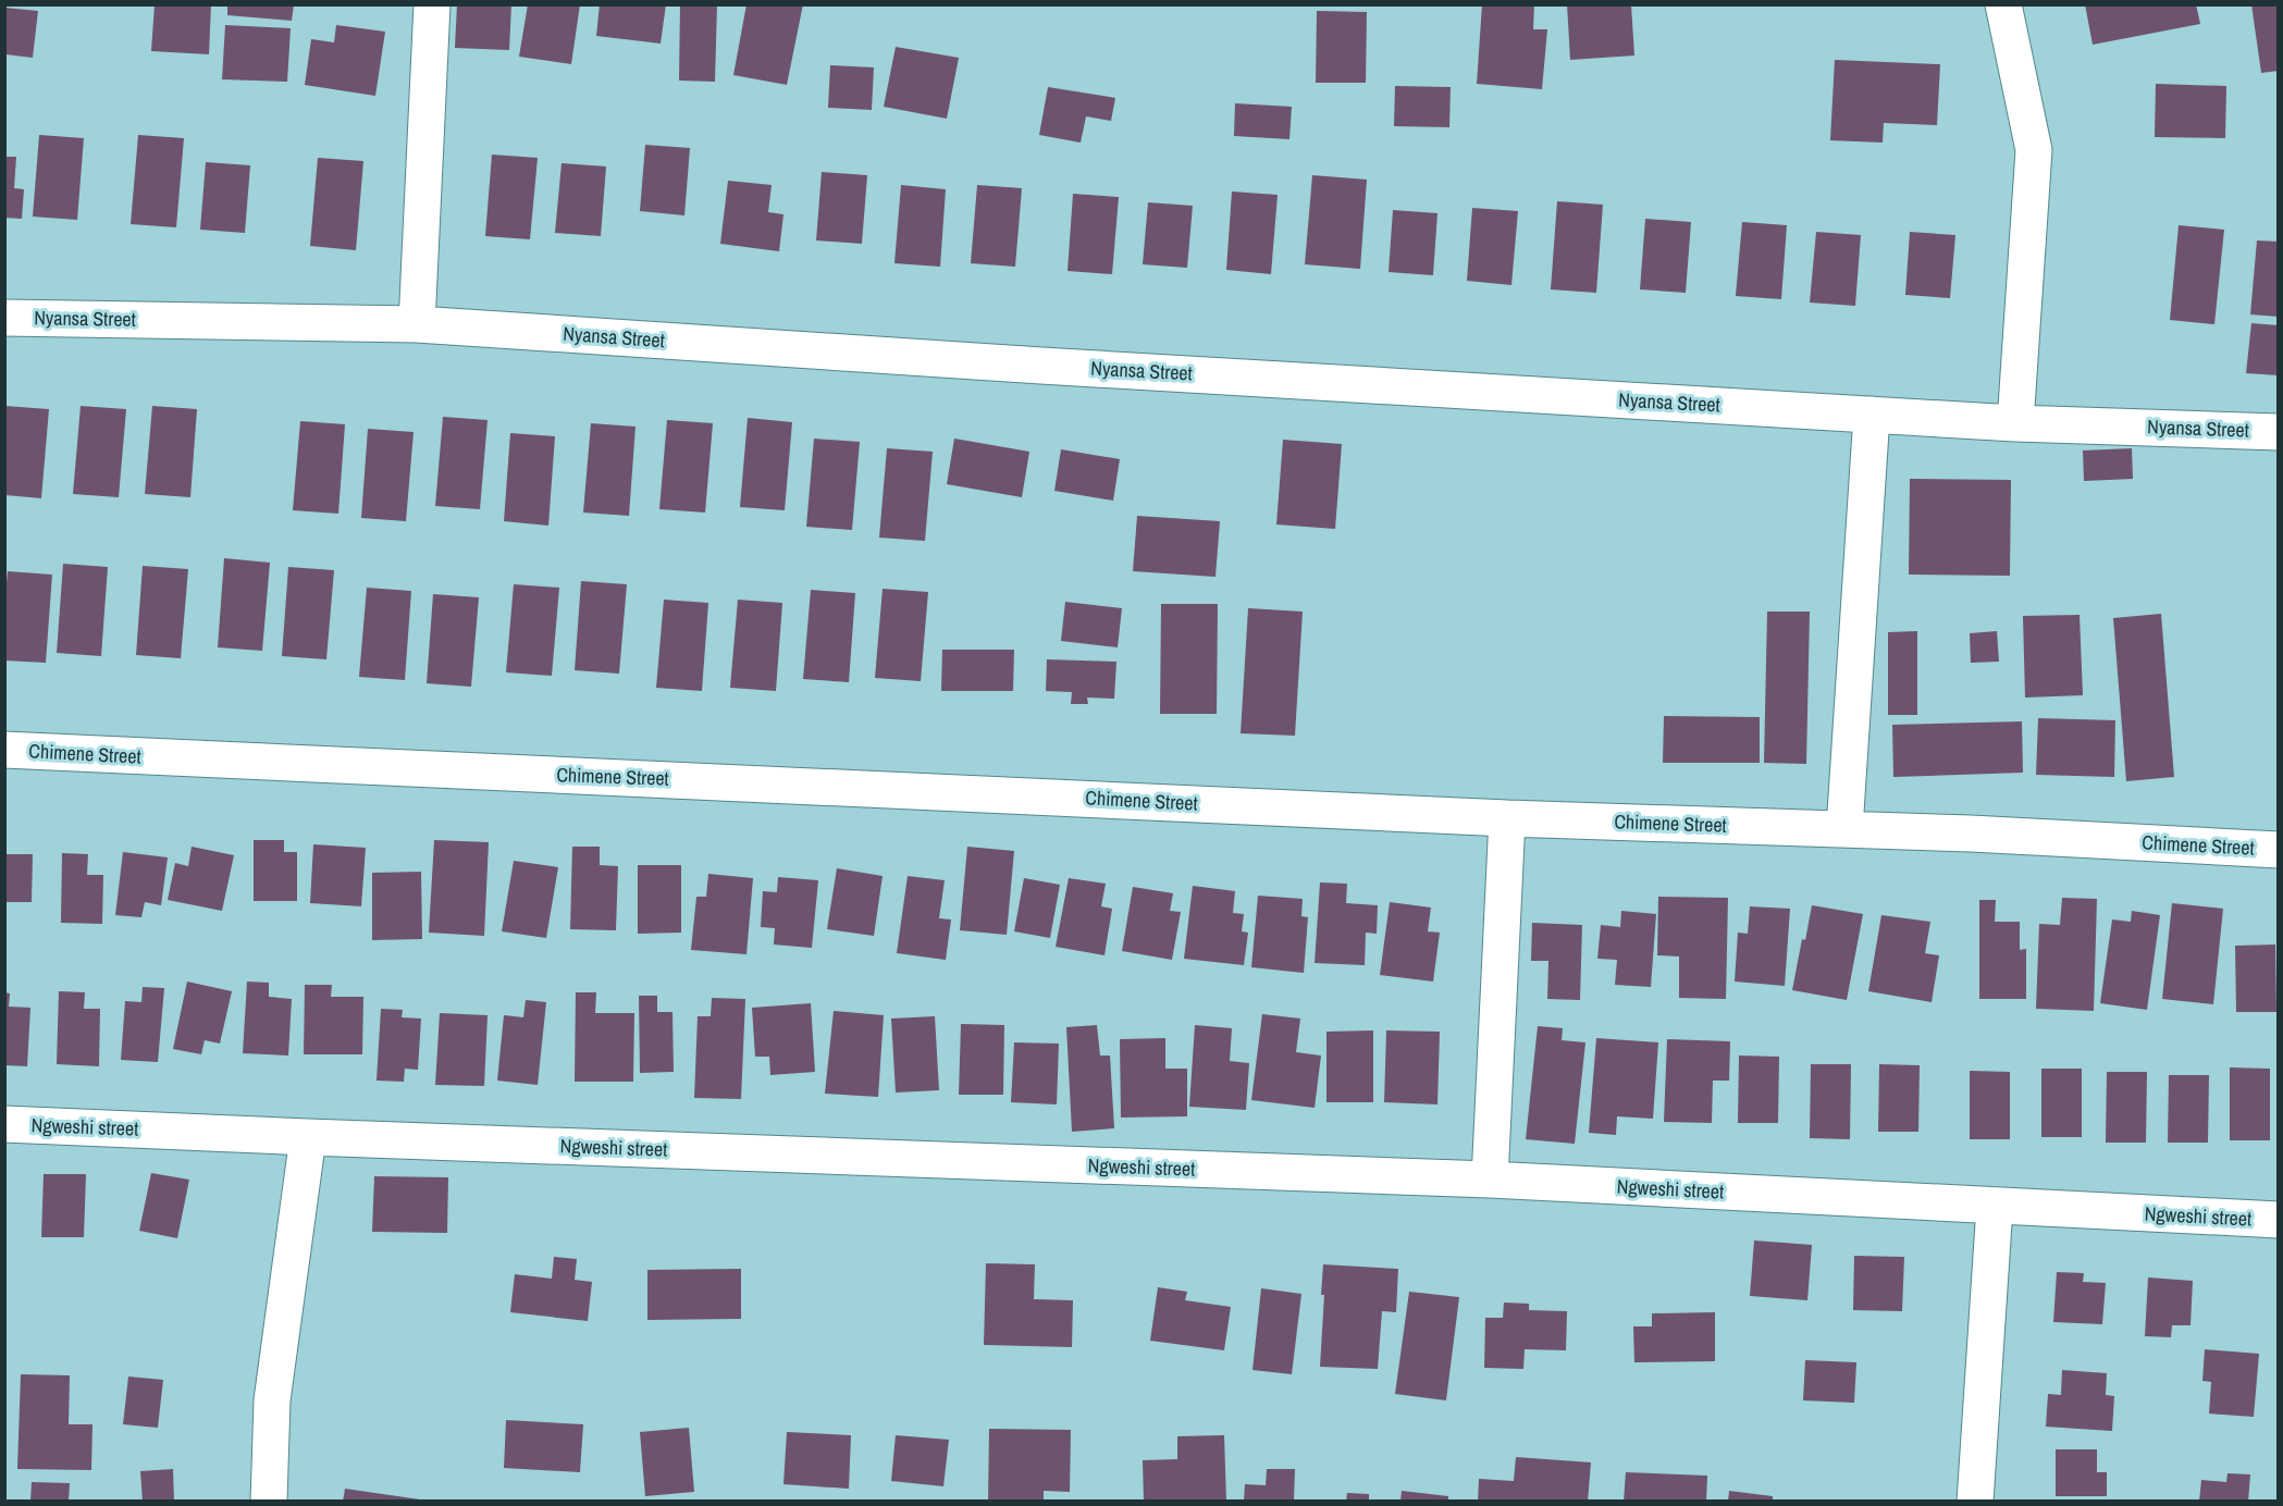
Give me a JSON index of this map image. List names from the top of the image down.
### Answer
{
  "streets": {
    "street": ["Nyansa Street", "Chimene Street", "Ngweshi street"]
  }
}
